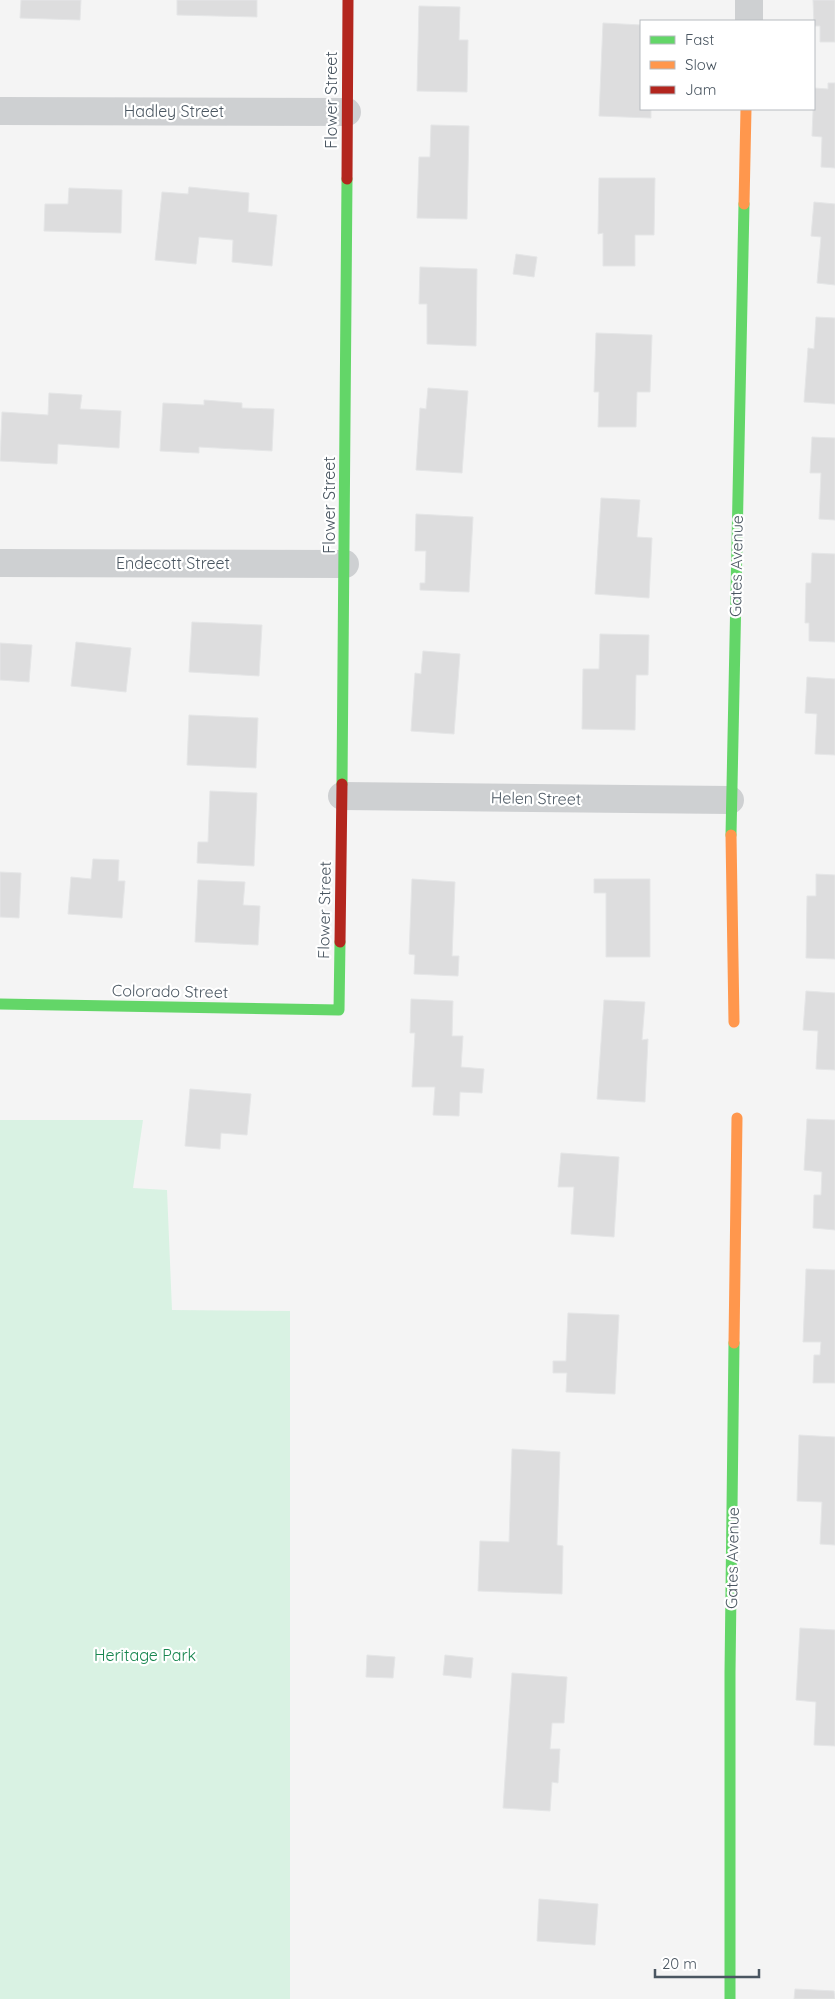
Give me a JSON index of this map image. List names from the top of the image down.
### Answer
{
  "streets": {
    "street": [
      "Flower Street",
      "Hadley Street",
      "Endecott Street",
      "Gates Avenue",
      "Helen Street",
      "Colorado Street"
    ]
  },
  "crossings": [
    ["Flower Street", "Hadley Street"],
    ["Flower Street", "Endecott Street"],
    ["Flower Street", "Helen Street"],
    ["Flower Street", "Colorado Street"],
    ["Gates Avenue", "Helen Street"]
  ],
  "parks": ["Heritage Park"],
  "legend": ["Fast", "Slow", "Jam"],
  "scale_bar": "20 m"
}
